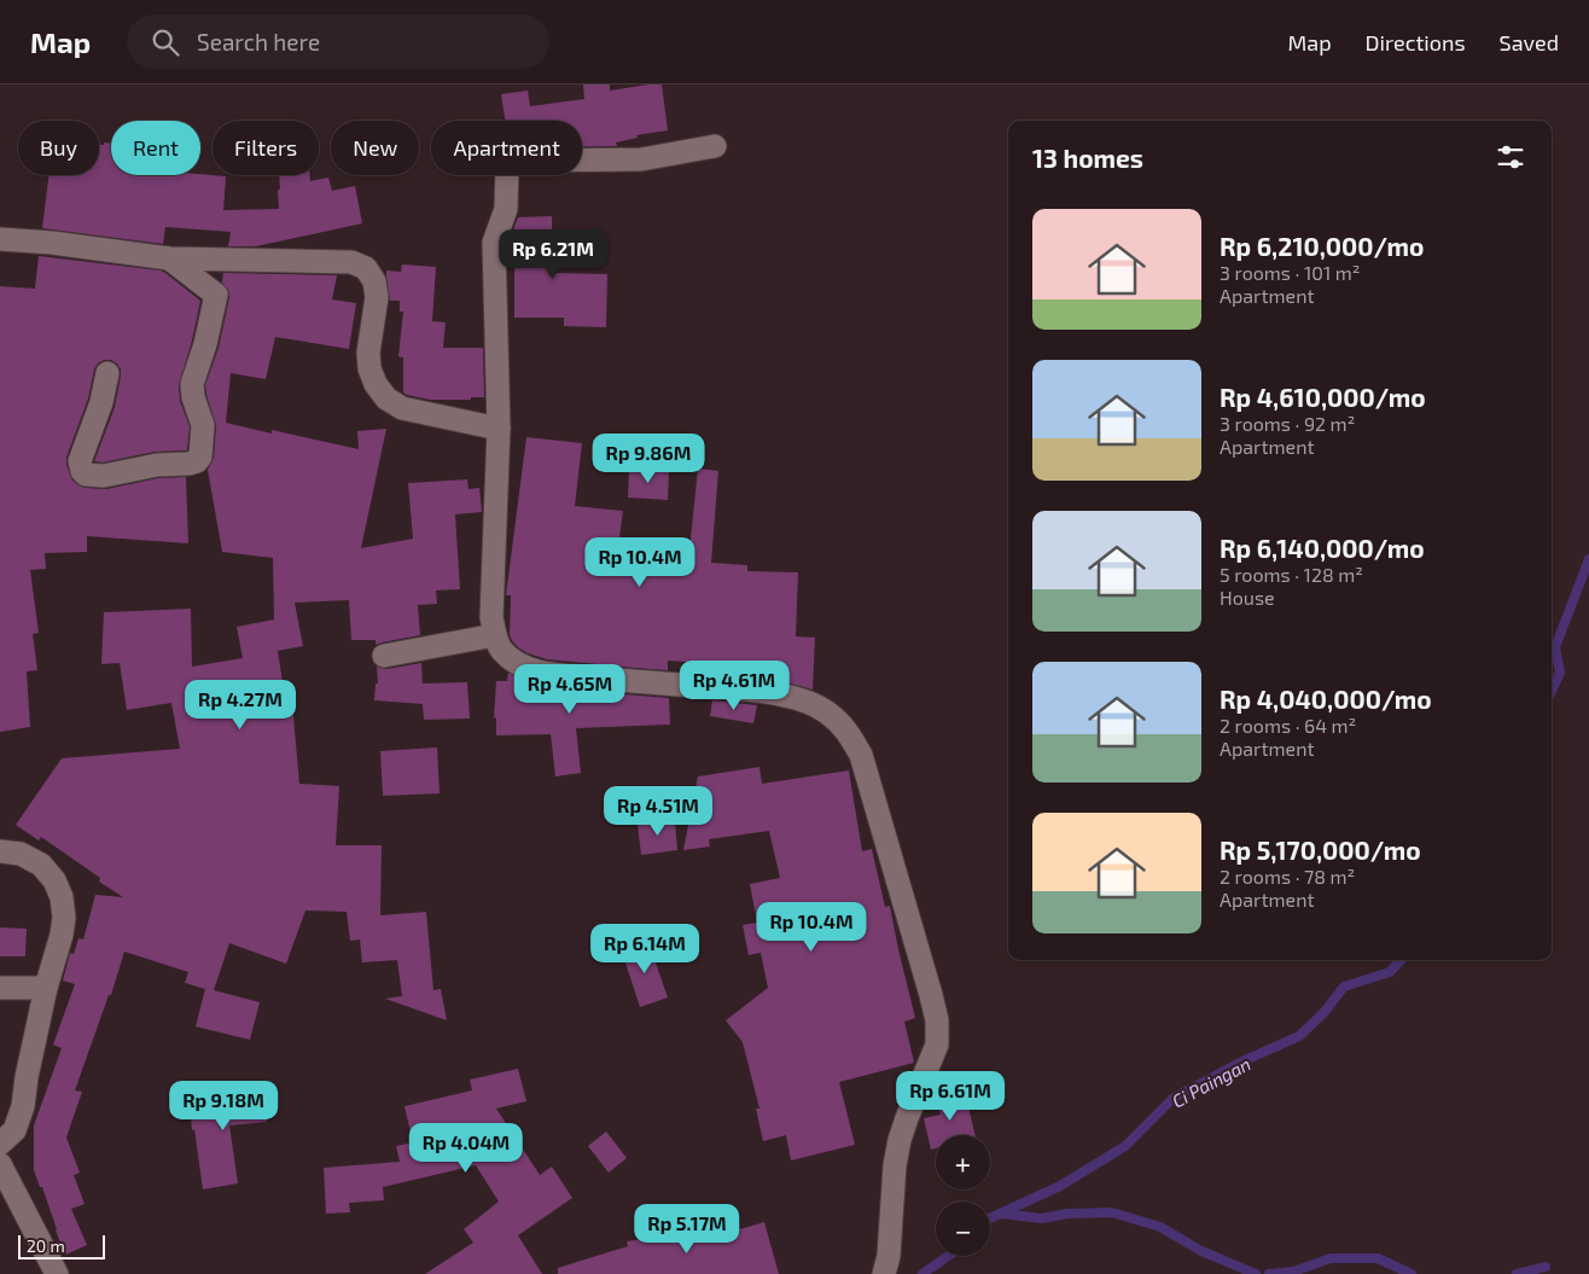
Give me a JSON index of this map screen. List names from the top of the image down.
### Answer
{
  "water": ["Ci Paingan"],
  "scale_bar": "20 m",
  "page": {
    "header": "Map",
    "search": "Search here",
    "nav": ["Map", "Directions", "Saved"],
    "chip": [
      "Buy",
      "Rent",
      "Filters",
      "New",
      "Apartment"
    ],
    "heading": "13 homes",
    "list": [
      {
        "name": "Rp 6,210,000/mo",
        "note": "3 rooms · 101 m² · Apartment"
      },
      {
        "name": "Rp 4,610,000/mo",
        "note": "3 rooms · 92 m² · Apartment"
      },
      {
        "name": "Rp 6,140,000/mo",
        "note": "5 rooms · 128 m² · House"
      },
      {
        "name": "Rp 4,040,000/mo",
        "note": "2 rooms · 64 m² · Apartment"
      },
      {
        "name": "Rp 5,170,000/mo",
        "note": "2 rooms · 78 m² · Apartment"
      }
    ],
    "price": [
      "Rp 6.21M",
      "Rp 9.86M",
      "Rp 10.4M",
      "Rp 4.61M",
      "Rp 4.65M",
      "Rp 4.27M",
      "Rp 4.51M",
      "Rp 10.4M",
      "Rp 6.14M",
      "Rp 6.61M",
      "Rp 9.18M",
      "Rp 4.04M",
      "Rp 5.17M"
    ],
    "map_buttons": ["+", "−"],
    "scale": "20 m"
  }
}
